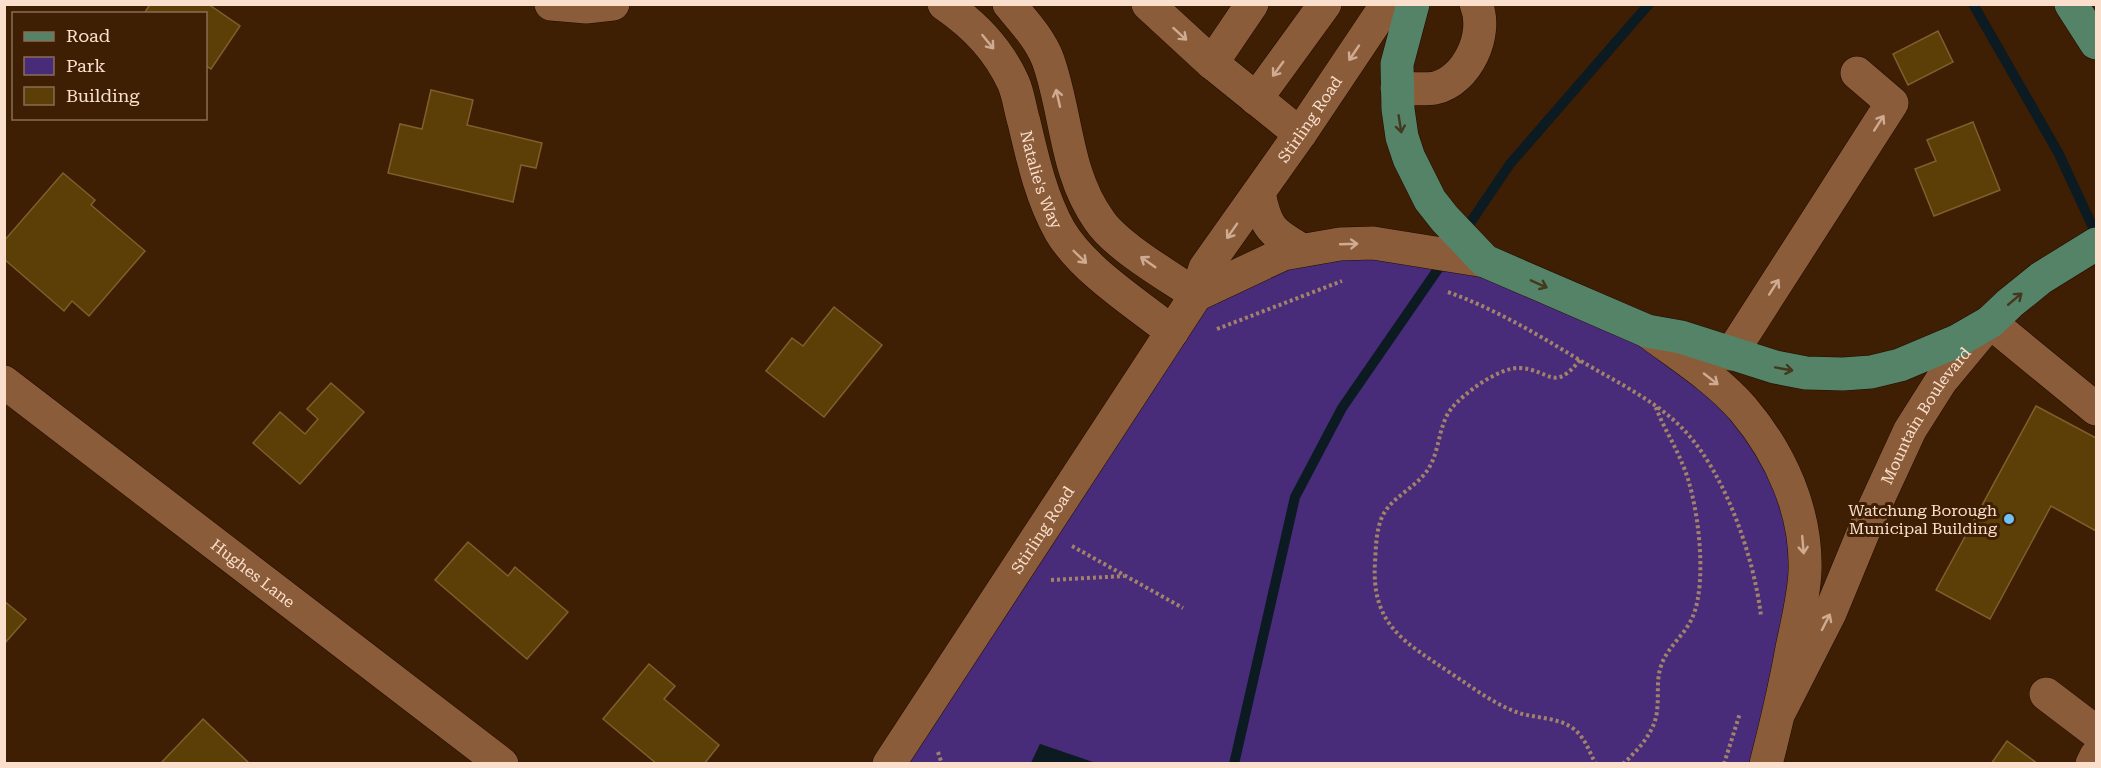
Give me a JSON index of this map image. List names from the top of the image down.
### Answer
{
  "streets": {
    "street": [
      "Stirling Road",
      "Natalie's Way",
      "Mountain Boulevard",
      "Hughes Lane"
    ]
  },
  "crossings": [
    ["Stirling Road", "Natalie's Way"]
  ],
  "places": ["Watchung Borough Municipal Building"],
  "legend": ["Road", "Park", "Building"]
}
